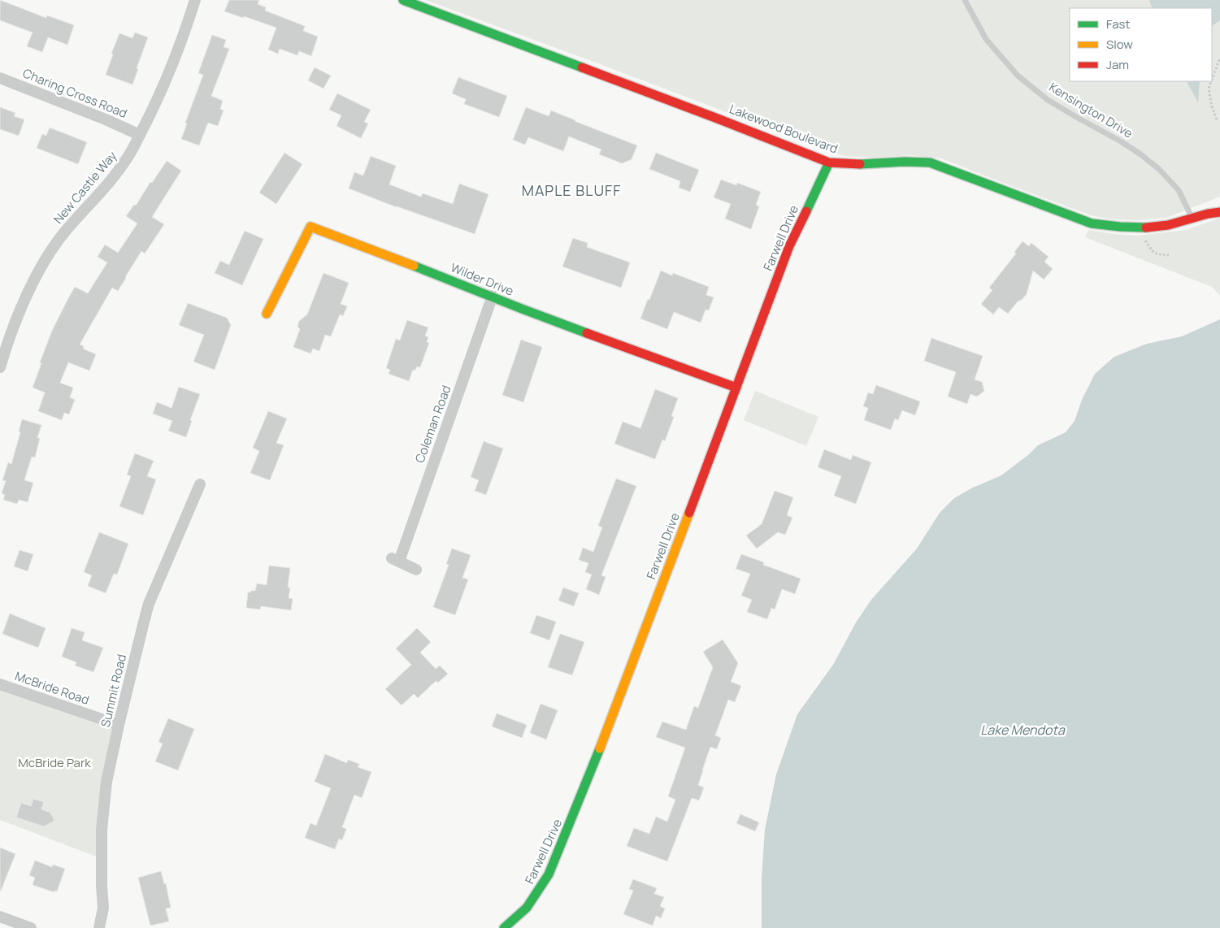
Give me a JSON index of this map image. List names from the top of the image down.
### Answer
{
  "streets": {
    "street": [
      "Charing Cross Road",
      "Lakewood Boulevard",
      "New Castle Way",
      "Farwell Drive",
      "Wilder Drive",
      "Coleman Road",
      "McBride Road",
      "Summit Road"
    ],
    "lane": ["Kensington Drive"]
  },
  "crossings": [
    ["Charing Cross Road", "New Castle Way"],
    ["Kensington Drive", "Lakewood Boulevard"],
    ["Lakewood Boulevard", "Farwell Drive"],
    ["Farwell Drive", "Wilder Drive"],
    ["Wilder Drive", "Coleman Road"],
    ["McBride Road", "Summit Road"]
  ],
  "districts": ["MAPLE BLUFF"],
  "water": ["Lake Mendota"],
  "parks": ["McBride Park"],
  "legend": ["Fast", "Slow", "Jam"]
}
